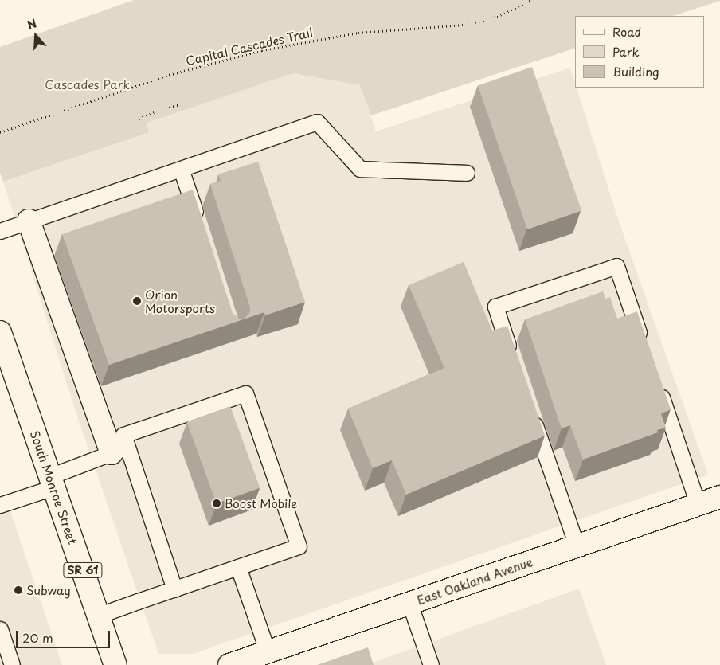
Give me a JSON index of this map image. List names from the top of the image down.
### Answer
{
  "streets": {
    "street": ["South Monroe Street", "SR 61", "East Oakland Avenue"],
    "path": ["Capital Cascades Trail"]
  },
  "parks": ["Cascades Park"],
  "places": ["Orion Motorsports", "Boost Mobile", "Subway"],
  "legend": ["Road", "Park", "Building"],
  "scale_bar": "20 m",
  "north": "top"
}
